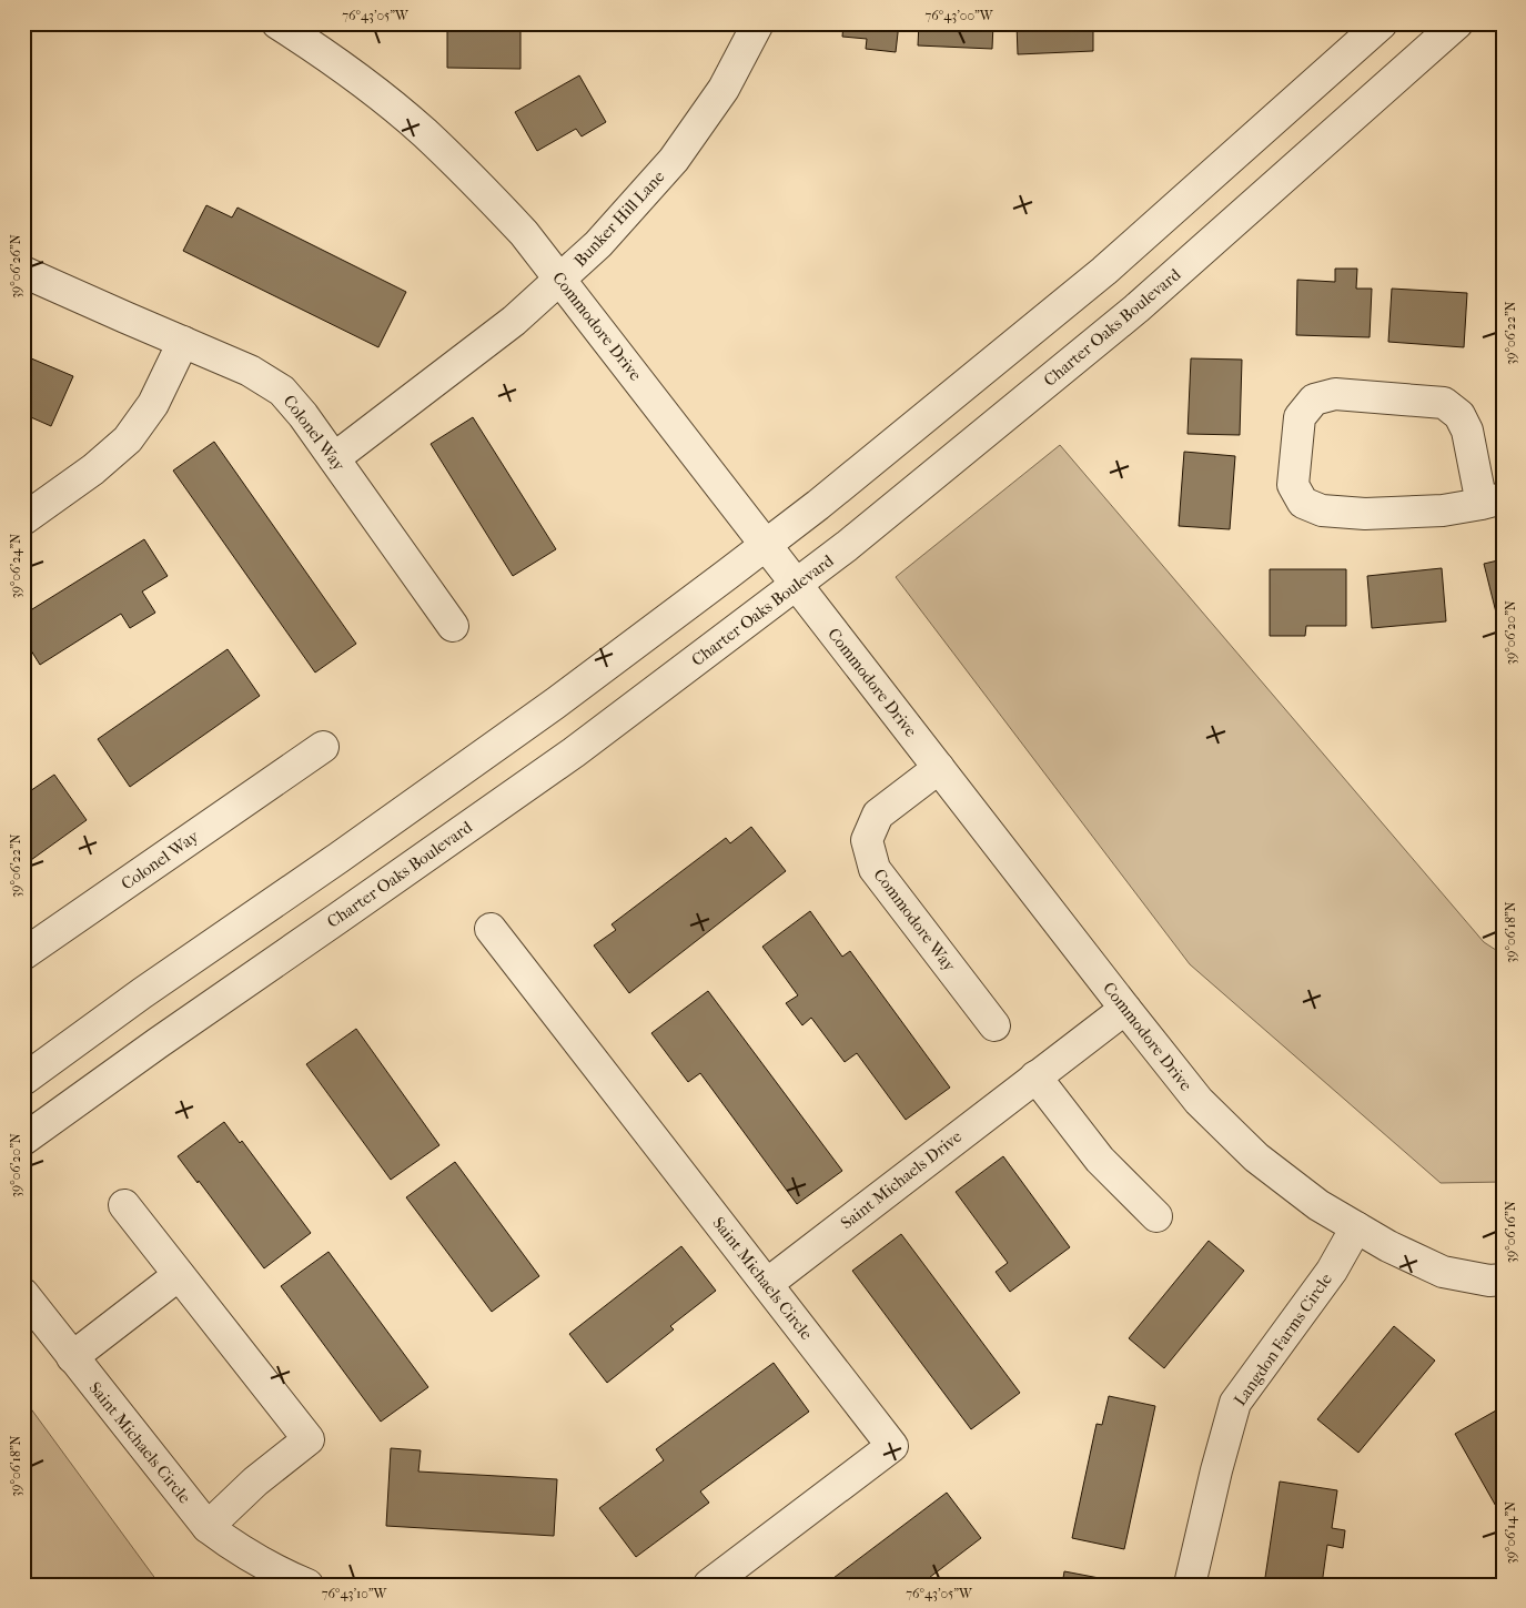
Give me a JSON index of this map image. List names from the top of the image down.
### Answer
{
  "streets": {
    "street": [
      "Bunker Hill Lane",
      "Commodore Drive",
      "Charter Oaks Boulevard",
      "Colonel Way",
      "Commodore Way",
      "Saint Michaels Drive",
      "Saint Michaels Circle",
      "Langdon Farms Circle"
    ]
  },
  "crossings": [
    ["Bunker Hill Lane", "Commodore Drive"],
    ["Bunker Hill Lane", "Colonel Way"],
    ["Commodore Drive", "Charter Oaks Boulevard"],
    ["Commodore Drive", "Commodore Way"],
    ["Commodore Drive", "Saint Michaels Drive"],
    ["Commodore Drive", "Langdon Farms Circle"],
    ["Saint Michaels Drive", "Saint Michaels Circle"]
  ],
  "coordinates": [
    "76°43'05\"W",
    "76°43'00\"W",
    "39°06'26\"N",
    "39°06'22\"N",
    "39°06'24\"N",
    "39°06'20\"N",
    "39°06'18\"N",
    "39°06'16\"N",
    "39°06'14\"N",
    "76°43'10\"W"
  ]
}
